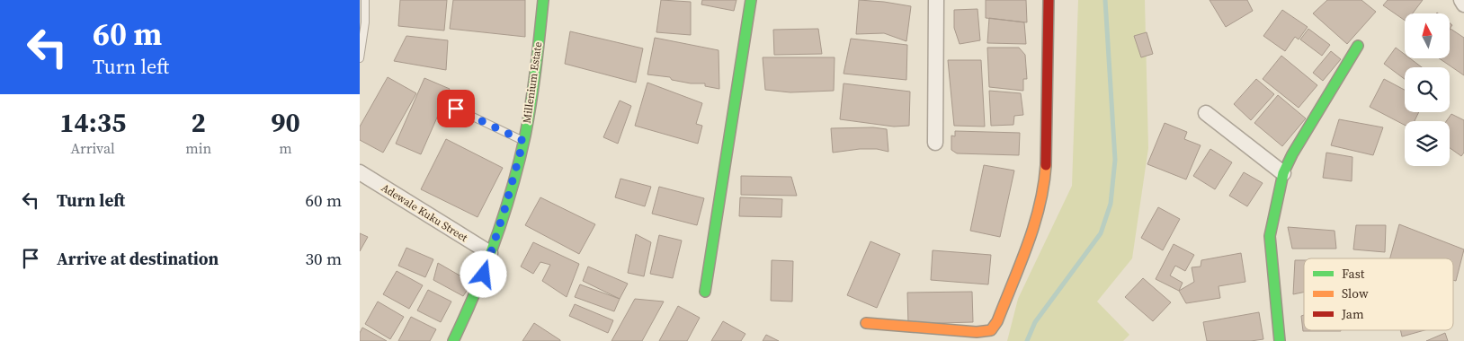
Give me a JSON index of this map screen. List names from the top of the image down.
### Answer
{
  "streets": {
    "street": ["Millenium Estate", "Adewale Kuku Street"]
  },
  "crossings": [
    ["Millenium Estate", "Adewale Kuku Street"]
  ],
  "legend": ["Fast", "Slow", "Jam"],
  "north": "top",
  "page": {
    "turn": ["60 m", "Turn left"],
    "eta": [
      "14:35",
      "Arrival",
      "2",
      "min",
      "90",
      "m"
    ],
    "list": [
      {
        "name": "Turn left",
        "value": "60 m"
      },
      {
        "name": "Arrive at destination",
        "value": "30 m"
      }
    ]
  }
}
